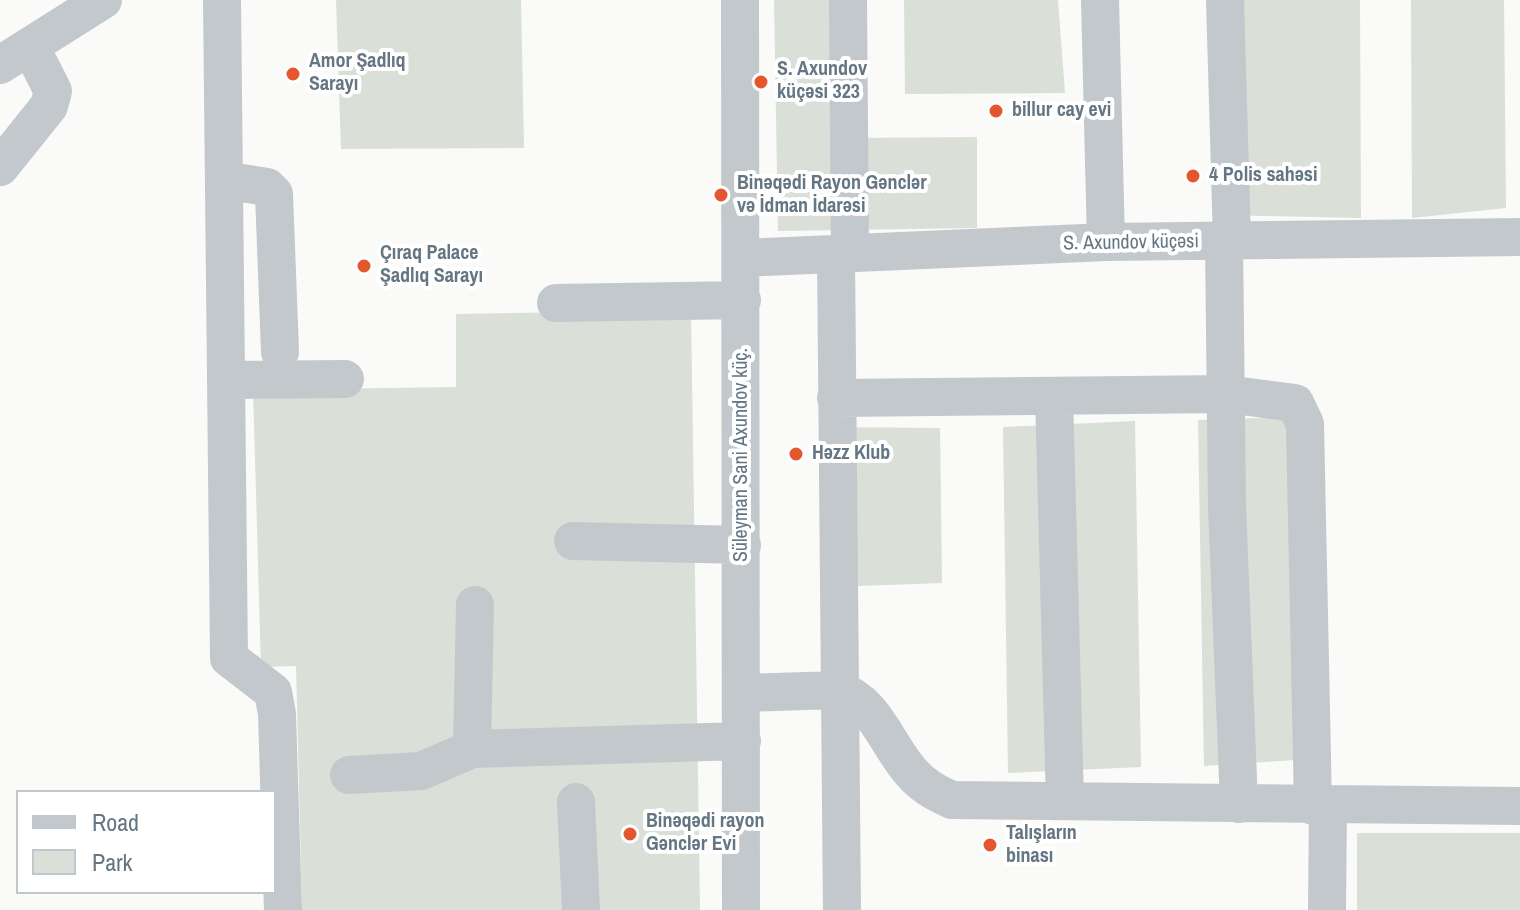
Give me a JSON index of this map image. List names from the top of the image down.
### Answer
{
  "streets": {
    "street": ["S. Axundov küçəsi", "Süleyman Sani Axundov küç."]
  },
  "crossings": [
    ["S. Axundov küçəsi", "Süleyman Sani Axundov küç."]
  ],
  "places": [
    "Amor Şadlıq Sarayı",
    "S. Axundov küçəsi 323",
    "billur cay evi",
    "4 Polis sahəsi",
    "Binəqədi Rayon Gənclər və İdman İdarəsi",
    "Çıraq Palace Şadlıq Sarayı",
    "Həzz Klub",
    "Binəqədi rayon Gənclər Evi",
    "Talışların binası"
  ],
  "legend": ["Road", "Park"]
}
